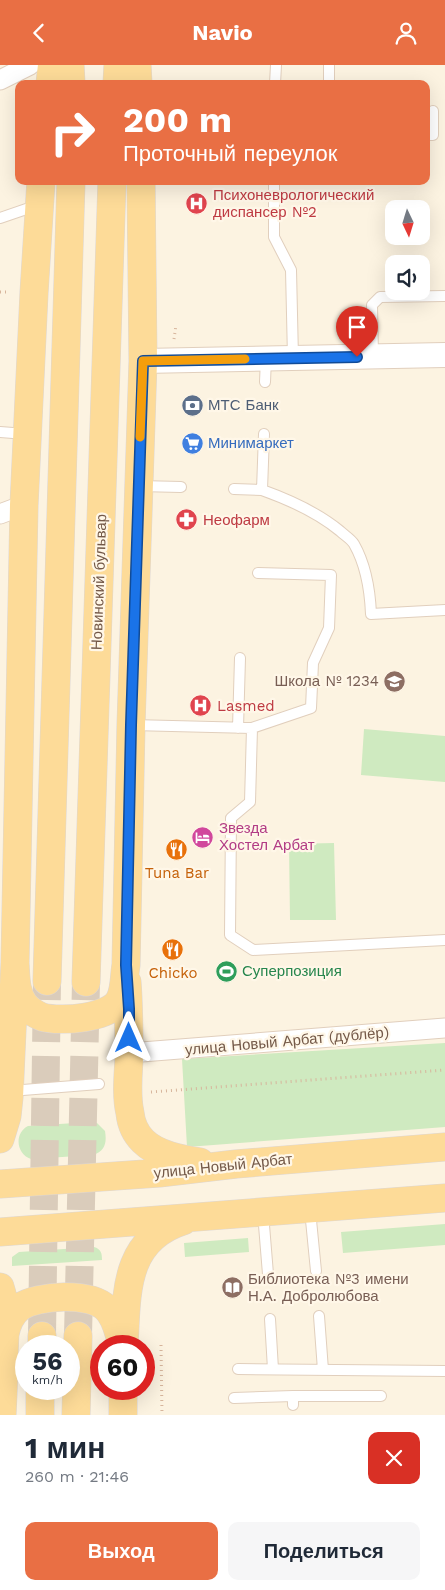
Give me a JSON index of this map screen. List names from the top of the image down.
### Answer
{
  "streets": {
    "main road": ["Новинский бульвар", "улица Новый Арбат"],
    "street": ["улица Новый Арбат (дублёр)"]
  },
  "places": {
    "hospital": ["Психоневрологический диспансер №2", "Lasmed"],
    "bank": ["МТС Банк"],
    "supermarket": ["Минимаркет"],
    "pharmacy": ["Неофарм"],
    "school or university": ["Школа № 1234"],
    "hotel": ["Звезда Хостел Арбат"],
    "restaurant": ["Tuna Bar", "Chicko"],
    "sports": ["Суперпозиция"],
    "library": ["Библиотека №3 имени Н.А. Добролюбова"]
  },
  "north": "bottom",
  "page": {
    "header": "Navio",
    "turn": ["200 m", "Проточный переулок"],
    "speed": "56 km/h",
    "limit": "60",
    "heading": ["1 мин", "260 m · 21:46"],
    "buttons": ["Выход", "Поделиться"]
  }
}
